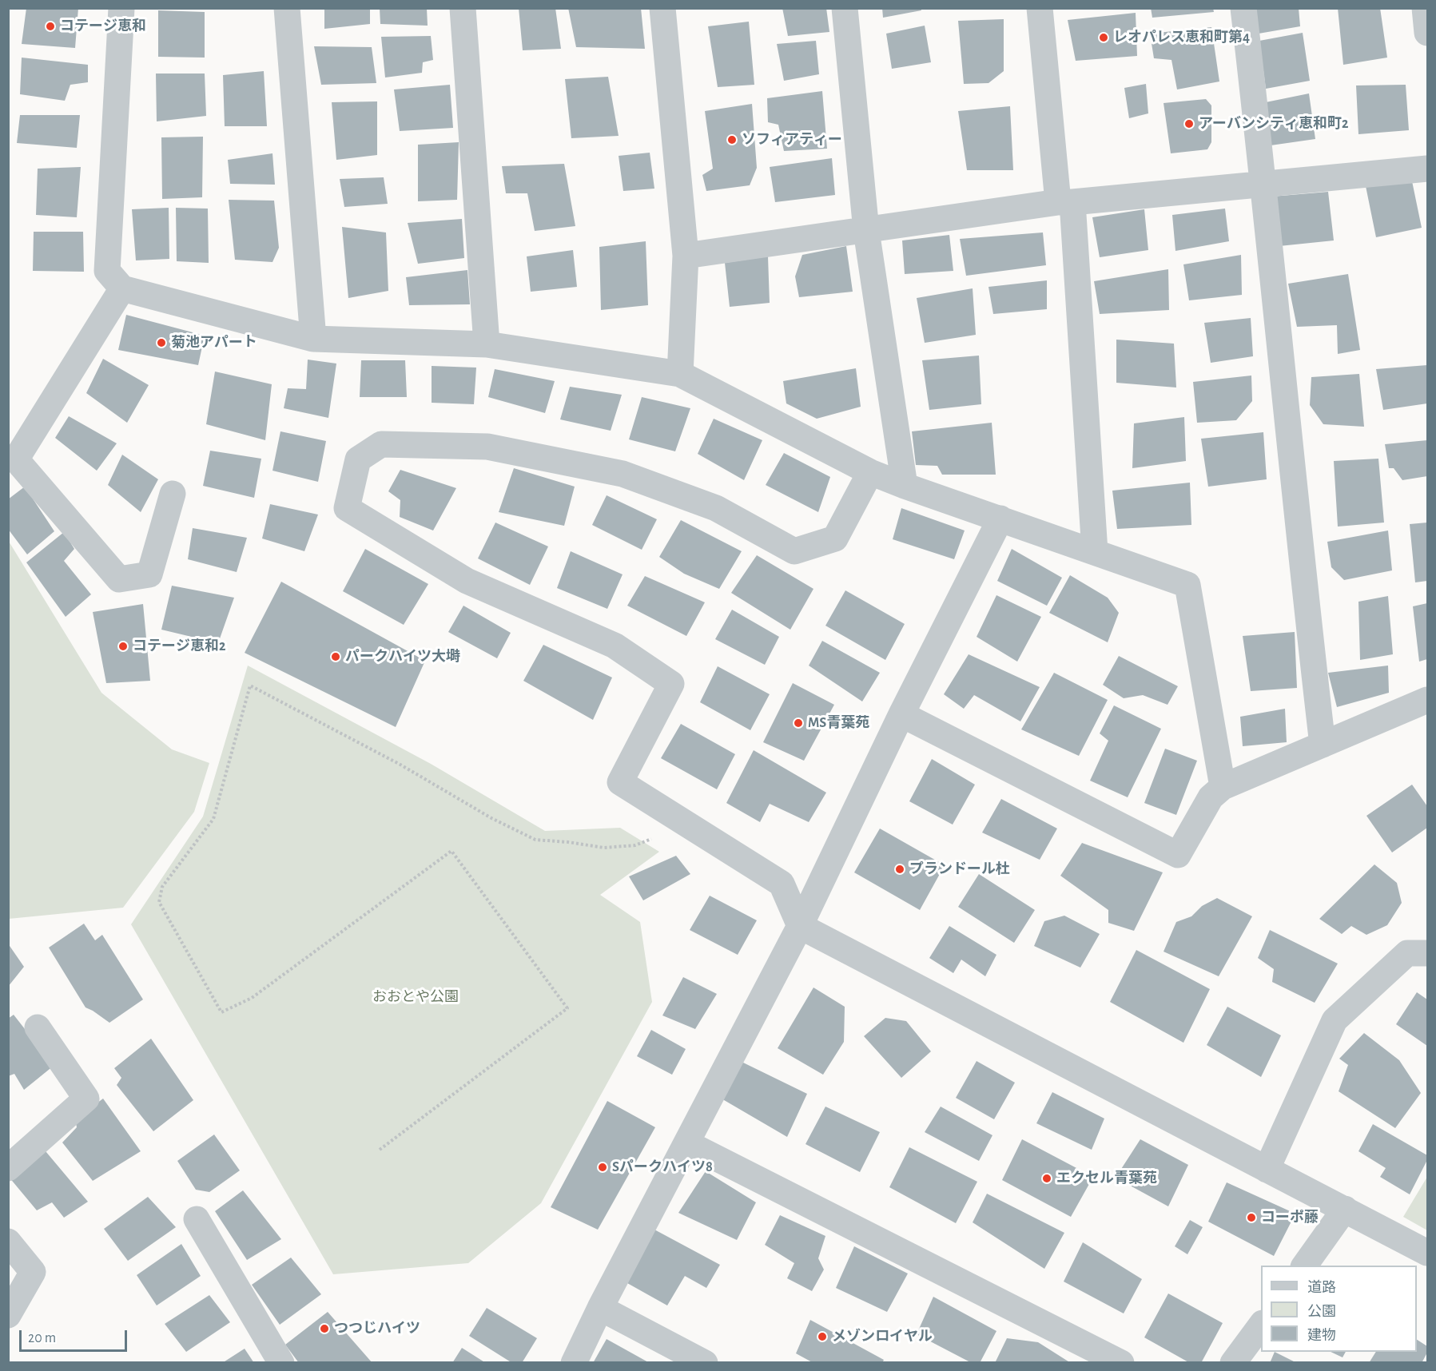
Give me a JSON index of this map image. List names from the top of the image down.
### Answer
{
  "parks": ["おおとや公園"],
  "places": [
    "コテージ恵和",
    "レオパレス恵和町第4",
    "アーバンシティ恵和町2",
    "ソフィアティー",
    "菊池アパート",
    "コテージ恵和2",
    "パークハイツ大塒",
    "MS青葉苑",
    "プランドール杜",
    "Sパークハイツ8",
    "エクセル青葉苑",
    "コーポ藤",
    "つつじハイツ",
    "メゾンロイヤル"
  ],
  "legend": ["道路", "公園", "建物"],
  "scale_bar": "20 m"
}
